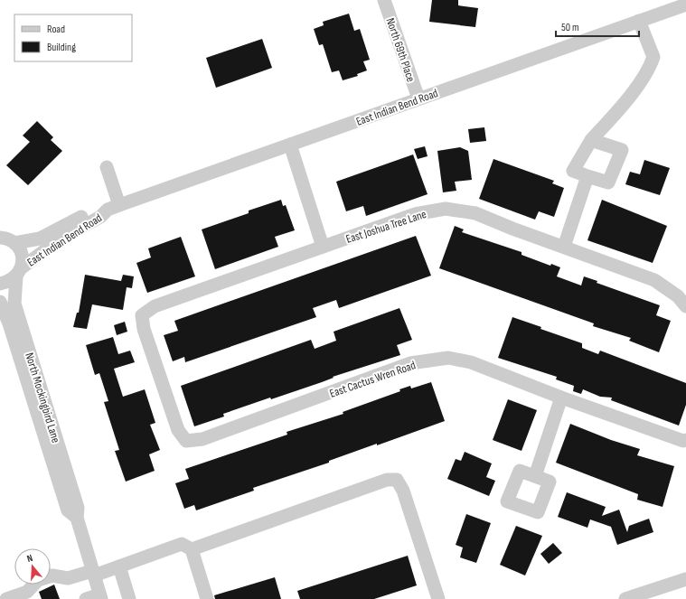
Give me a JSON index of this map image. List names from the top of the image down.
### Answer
{
  "streets": {
    "street": [
      "North 69th Place",
      "East Indian Bend Road",
      "East Joshua Tree Lane",
      "East Cactus Wren Road",
      "North Mockingbird Lane"
    ]
  },
  "crossings": [
    ["North 69th Place", "East Indian Bend Road"],
    ["East Indian Bend Road", "North Mockingbird Lane"],
    ["East Joshua Tree Lane", "East Cactus Wren Road"]
  ],
  "legend": ["Road", "Building"],
  "scale_bar": "50 m",
  "north": "top"
}
